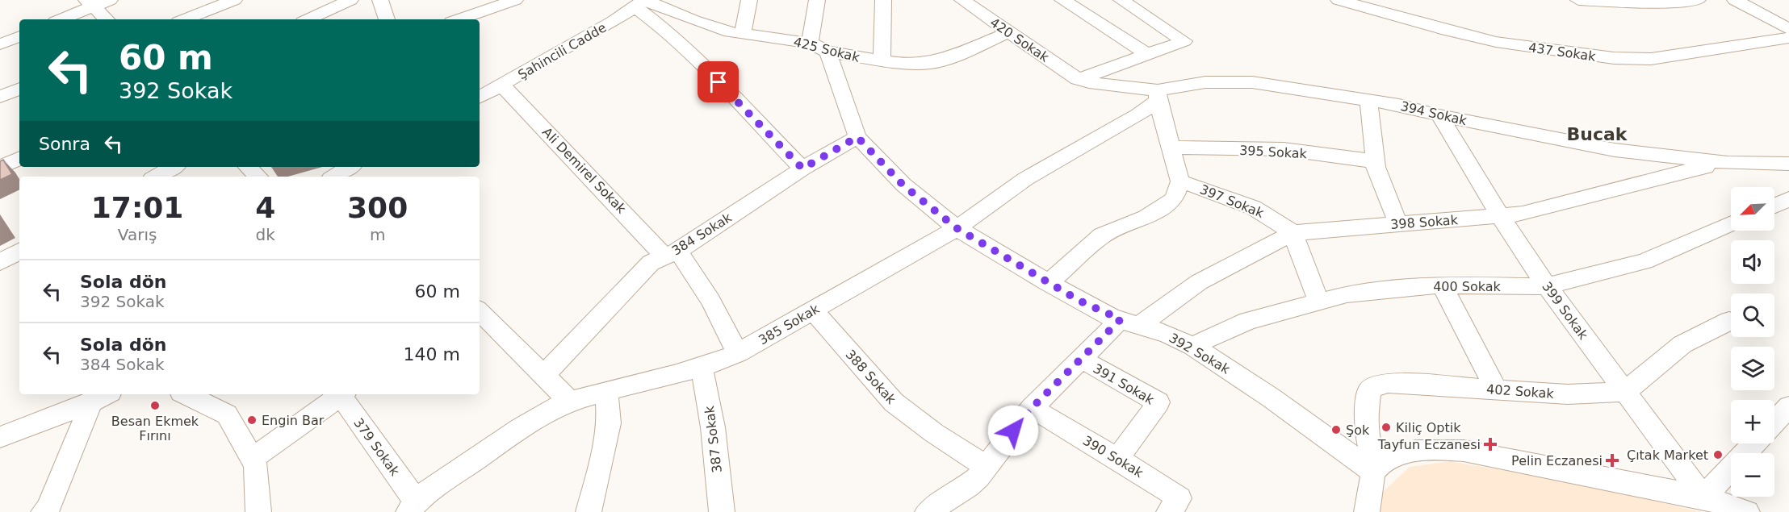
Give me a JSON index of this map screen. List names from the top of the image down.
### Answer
{
  "streets": {
    "street": [
      "420 Sokak",
      "425 Sokak",
      "Şahincili Cadde",
      "437 Sokak",
      "394 Sokak",
      "395 Sokak",
      "Ali Demirel Sokak",
      "397 Sokak",
      "398 Sokak",
      "384 Sokak",
      "400 Sokak",
      "399 Sokak",
      "385 Sokak",
      "392 Sokak",
      "388 Sokak",
      "391 Sokak",
      "402 Sokak",
      "387 Sokak",
      "379 Sokak",
      "390 Sokak"
    ]
  },
  "crossings": [
    ["420 Sokak", "425 Sokak"],
    ["420 Sokak", "394 Sokak"],
    ["425 Sokak", "Şahincili Cadde"],
    ["425 Sokak", "392 Sokak"],
    ["Şahincili Cadde", "Ali Demirel Sokak"],
    ["394 Sokak", "398 Sokak"],
    ["394 Sokak", "399 Sokak"],
    ["394 Sokak", "385 Sokak"],
    ["Ali Demirel Sokak", "384 Sokak"],
    ["397 Sokak", "398 Sokak"],
    ["398 Sokak", "399 Sokak"],
    ["398 Sokak", "392 Sokak"],
    ["398 Sokak", "388 Sokak"],
    ["398 Sokak", "391 Sokak"],
    ["398 Sokak", "390 Sokak"],
    ["384 Sokak", "392 Sokak"],
    ["400 Sokak", "399 Sokak"],
    ["400 Sokak", "392 Sokak"],
    ["399 Sokak", "402 Sokak"],
    ["385 Sokak", "392 Sokak"],
    ["385 Sokak", "388 Sokak"],
    ["385 Sokak", "387 Sokak"],
    ["385 Sokak", "379 Sokak"],
    ["392 Sokak", "402 Sokak"],
    ["391 Sokak", "390 Sokak"]
  ],
  "districts": ["Bucak"],
  "places": {
    "other": [
      "Besan Ekmek Fırını",
      "Engin Bar",
      "Kiliç Optik",
      "Şok",
      "Çıtak Market"
    ],
    "health": ["Tayfun Eczanesi", "Pelin Eczanesi"]
  },
  "north": "bottom left",
  "page": {
    "turn": ["60 m", "392 Sokak"],
    "then": "Sonra",
    "eta": [
      "17:01",
      "Varış",
      "4",
      "dk",
      "300",
      "m"
    ],
    "map_buttons": ["+", "−"],
    "list": [
      {
        "name": "Sola dön",
        "note": "392 Sokak",
        "value": "60 m"
      },
      {
        "name": "Sola dön",
        "note": "384 Sokak",
        "value": "140 m"
      }
    ]
  }
}
